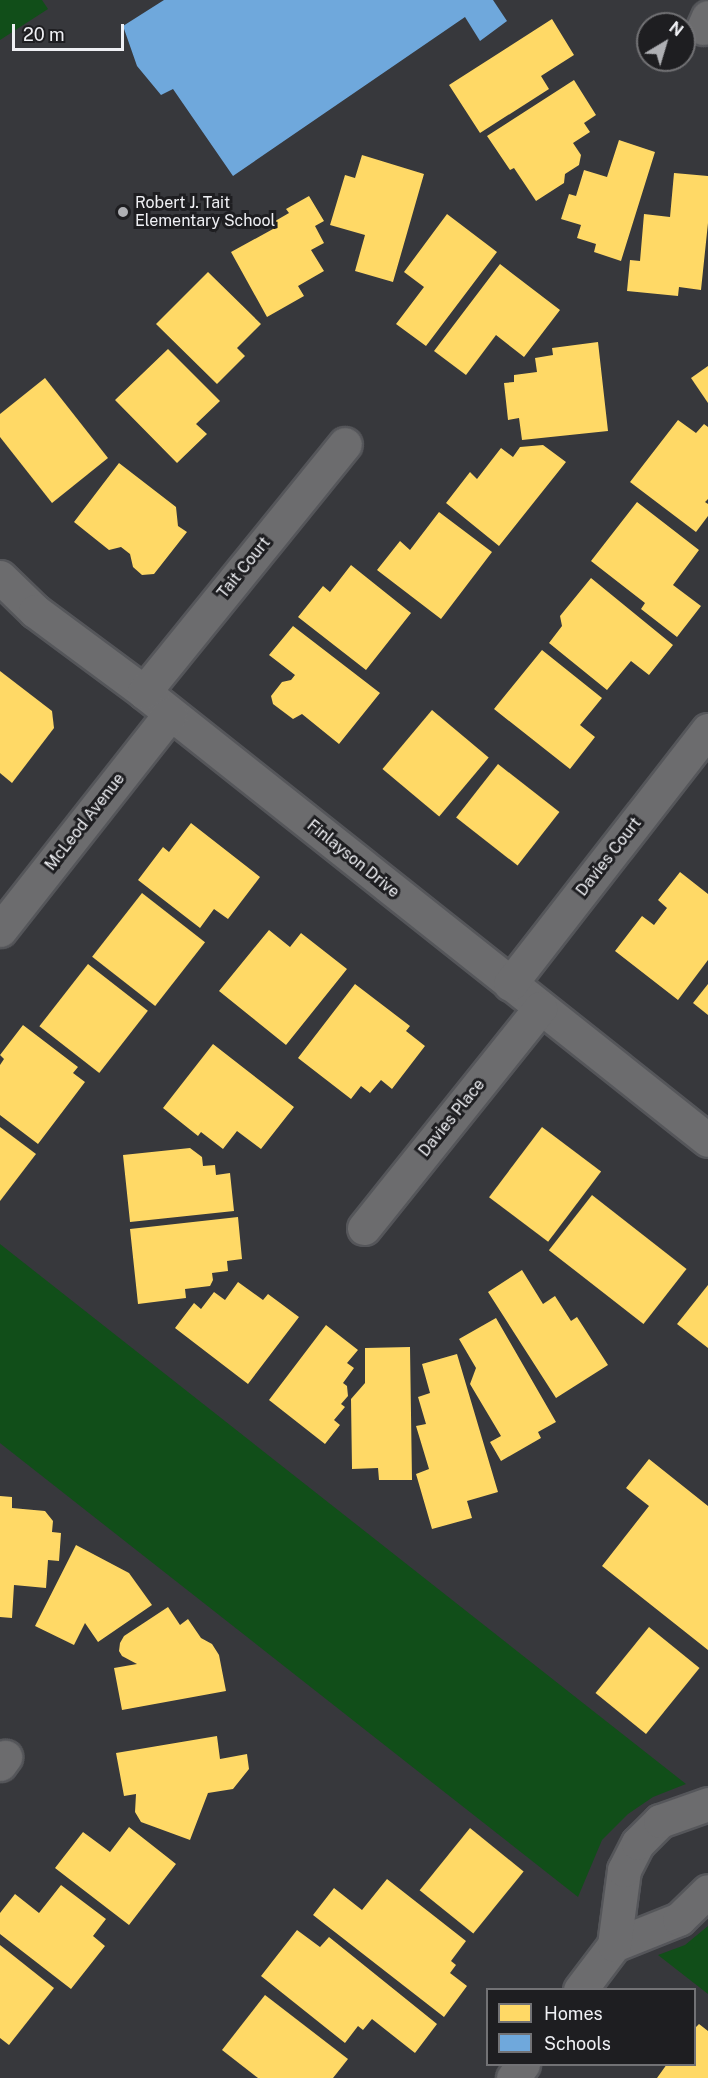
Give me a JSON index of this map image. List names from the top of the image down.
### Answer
{
  "streets": {
    "street": [
      "Tait Court",
      "McLeod Avenue",
      "Davies Court",
      "Finlayson Drive",
      "Davies Place"
    ]
  },
  "crossings": [
    ["Tait Court", "Finlayson Drive"],
    ["McLeod Avenue", "Finlayson Drive"],
    ["Davies Court", "Finlayson Drive"],
    ["Finlayson Drive", "Davies Place"]
  ],
  "places": ["Robert J. Tait Elementary School"],
  "legend": ["Homes", "Schools"],
  "scale_bar": "20 m",
  "north": "top right"
}
